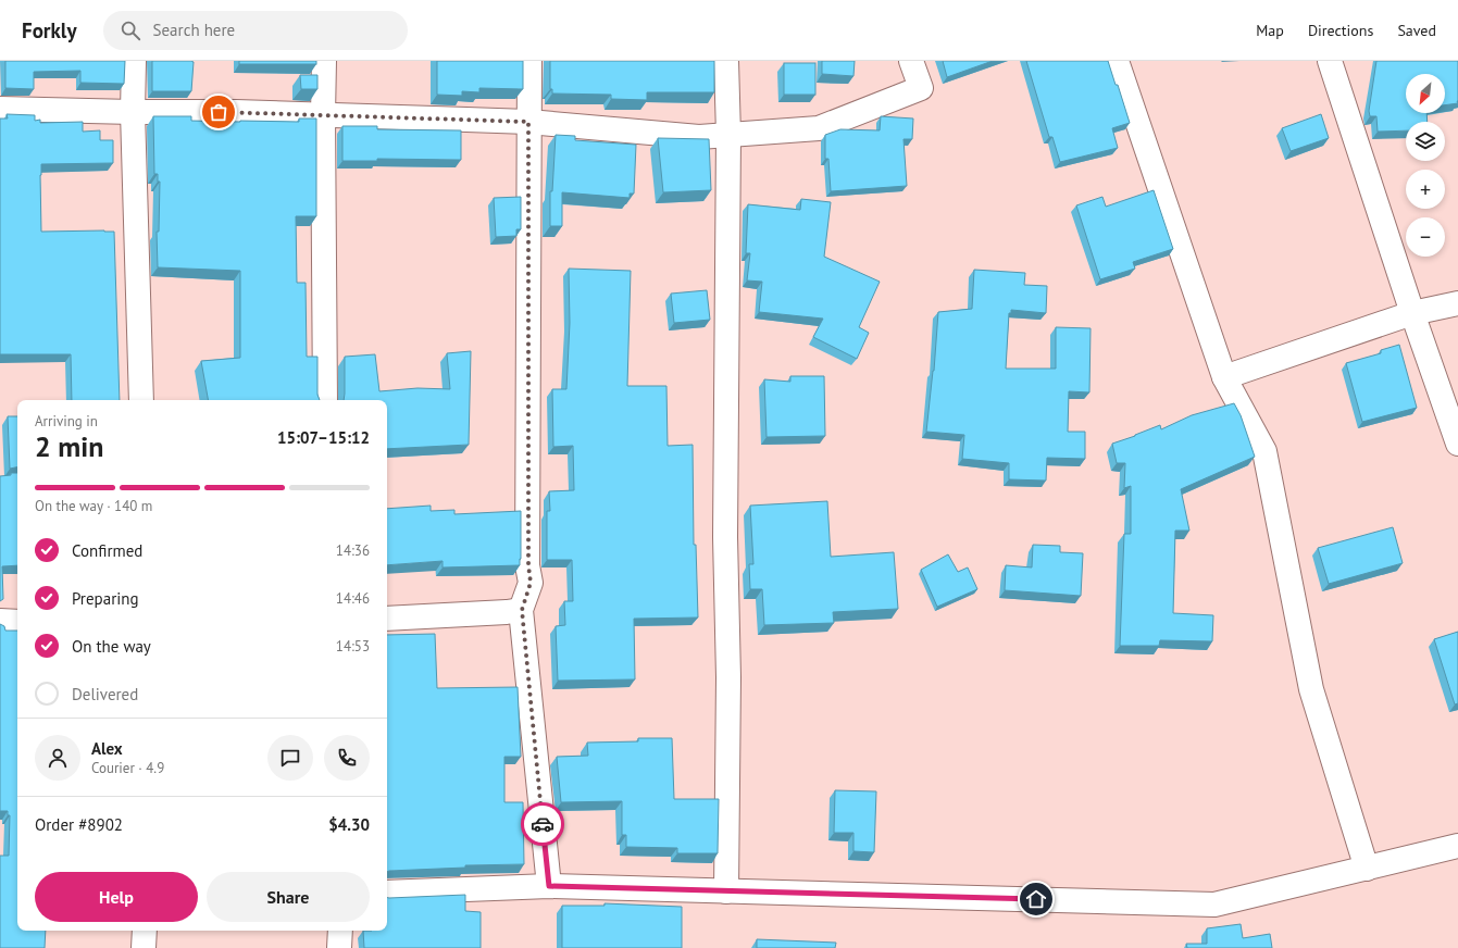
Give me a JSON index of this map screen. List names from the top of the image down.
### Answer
{
  "north": "bottom left",
  "page": {
    "header": "Forkly",
    "search": "Search here",
    "nav": ["Map", "Directions", "Saved"],
    "map_buttons": ["+", "−"],
    "heading": ["2 min", "Arriving in", "15:07–15:12"],
    "panel": [
      "Alex",
      "Courier · 4.9",
      "Order #8902",
      "$4.30"
    ],
    "bar": "On the way · 140 m",
    "list": [
      ["Confirmed", "14:36"],
      ["Preparing", "14:46"],
      ["On the way", "14:53"],
      "Delivered"
    ],
    "buttons": ["Help", "Share"]
  }
}
